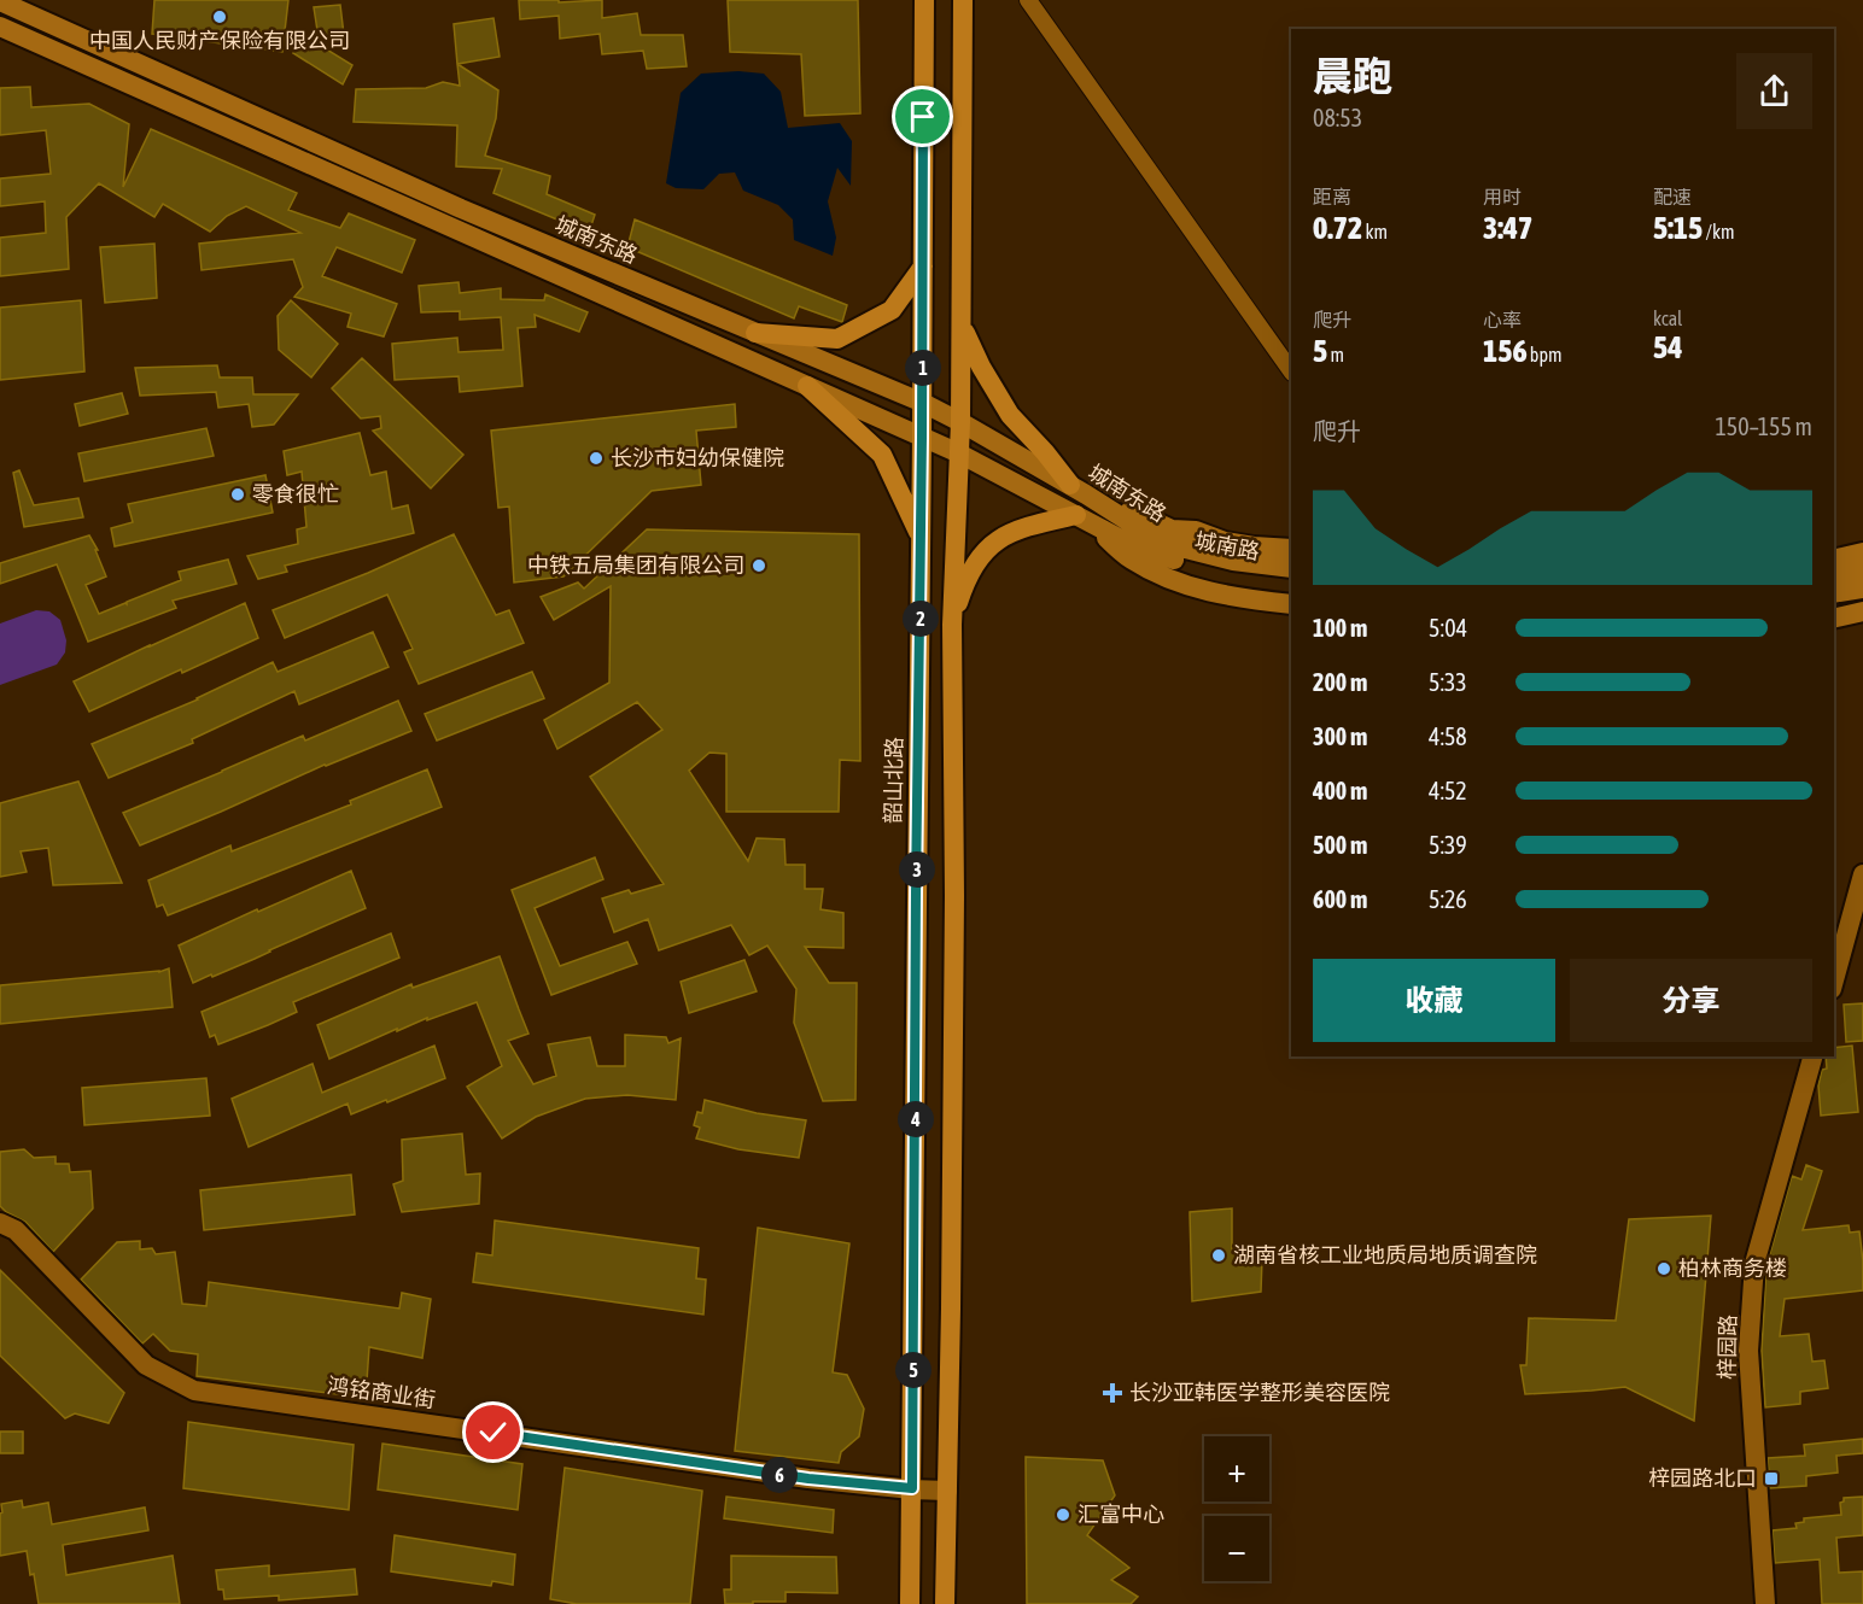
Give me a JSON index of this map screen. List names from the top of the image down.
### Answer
{
  "streets": {
    "main road": ["城南东路", "城南路", "韶山北路"],
    "street": ["梓园路", "鸿铭商业街"]
  },
  "crossings": [
    ["城南东路", "城南路"],
    ["城南东路", "韶山北路"],
    ["韶山北路", "鸿铭商业街"]
  ],
  "places": {
    "other": [
      "中国人民财产保险有限公司",
      "长沙市妇幼保健院",
      "零食很忙",
      "中铁五局集团有限公司",
      "湖南省核工业地质局地质调查院",
      "柏林商务楼",
      "汇富中心"
    ],
    "health": ["长沙亚韩医学整形美容医院"],
    "transit": ["梓园路北口"]
  },
  "page": {
    "heading": ["晨跑", "08:53"],
    "stats": [
      ["距离", "0.72 km"],
      ["用时", "3:47"],
      ["配速", "5:15 /km"],
      ["爬升", "5 m"],
      ["心率", "156 bpm"],
      ["kcal", "54"]
    ],
    "pins": [
      "1",
      "2",
      "3",
      "4",
      "5",
      "6"
    ],
    "chart": ["爬升", "150–155 m"],
    "list": [
      {
        "name": "100 m",
        "note": "5:04"
      },
      {
        "name": "200 m",
        "note": "5:33"
      },
      {
        "name": "300 m",
        "note": "4:58"
      },
      {
        "name": "400 m",
        "note": "4:52"
      },
      {
        "name": "500 m",
        "note": "5:39"
      },
      {
        "name": "600 m",
        "note": "5:26"
      }
    ],
    "buttons": ["收藏", "分享"],
    "map_buttons": ["+", "−"]
  }
}
